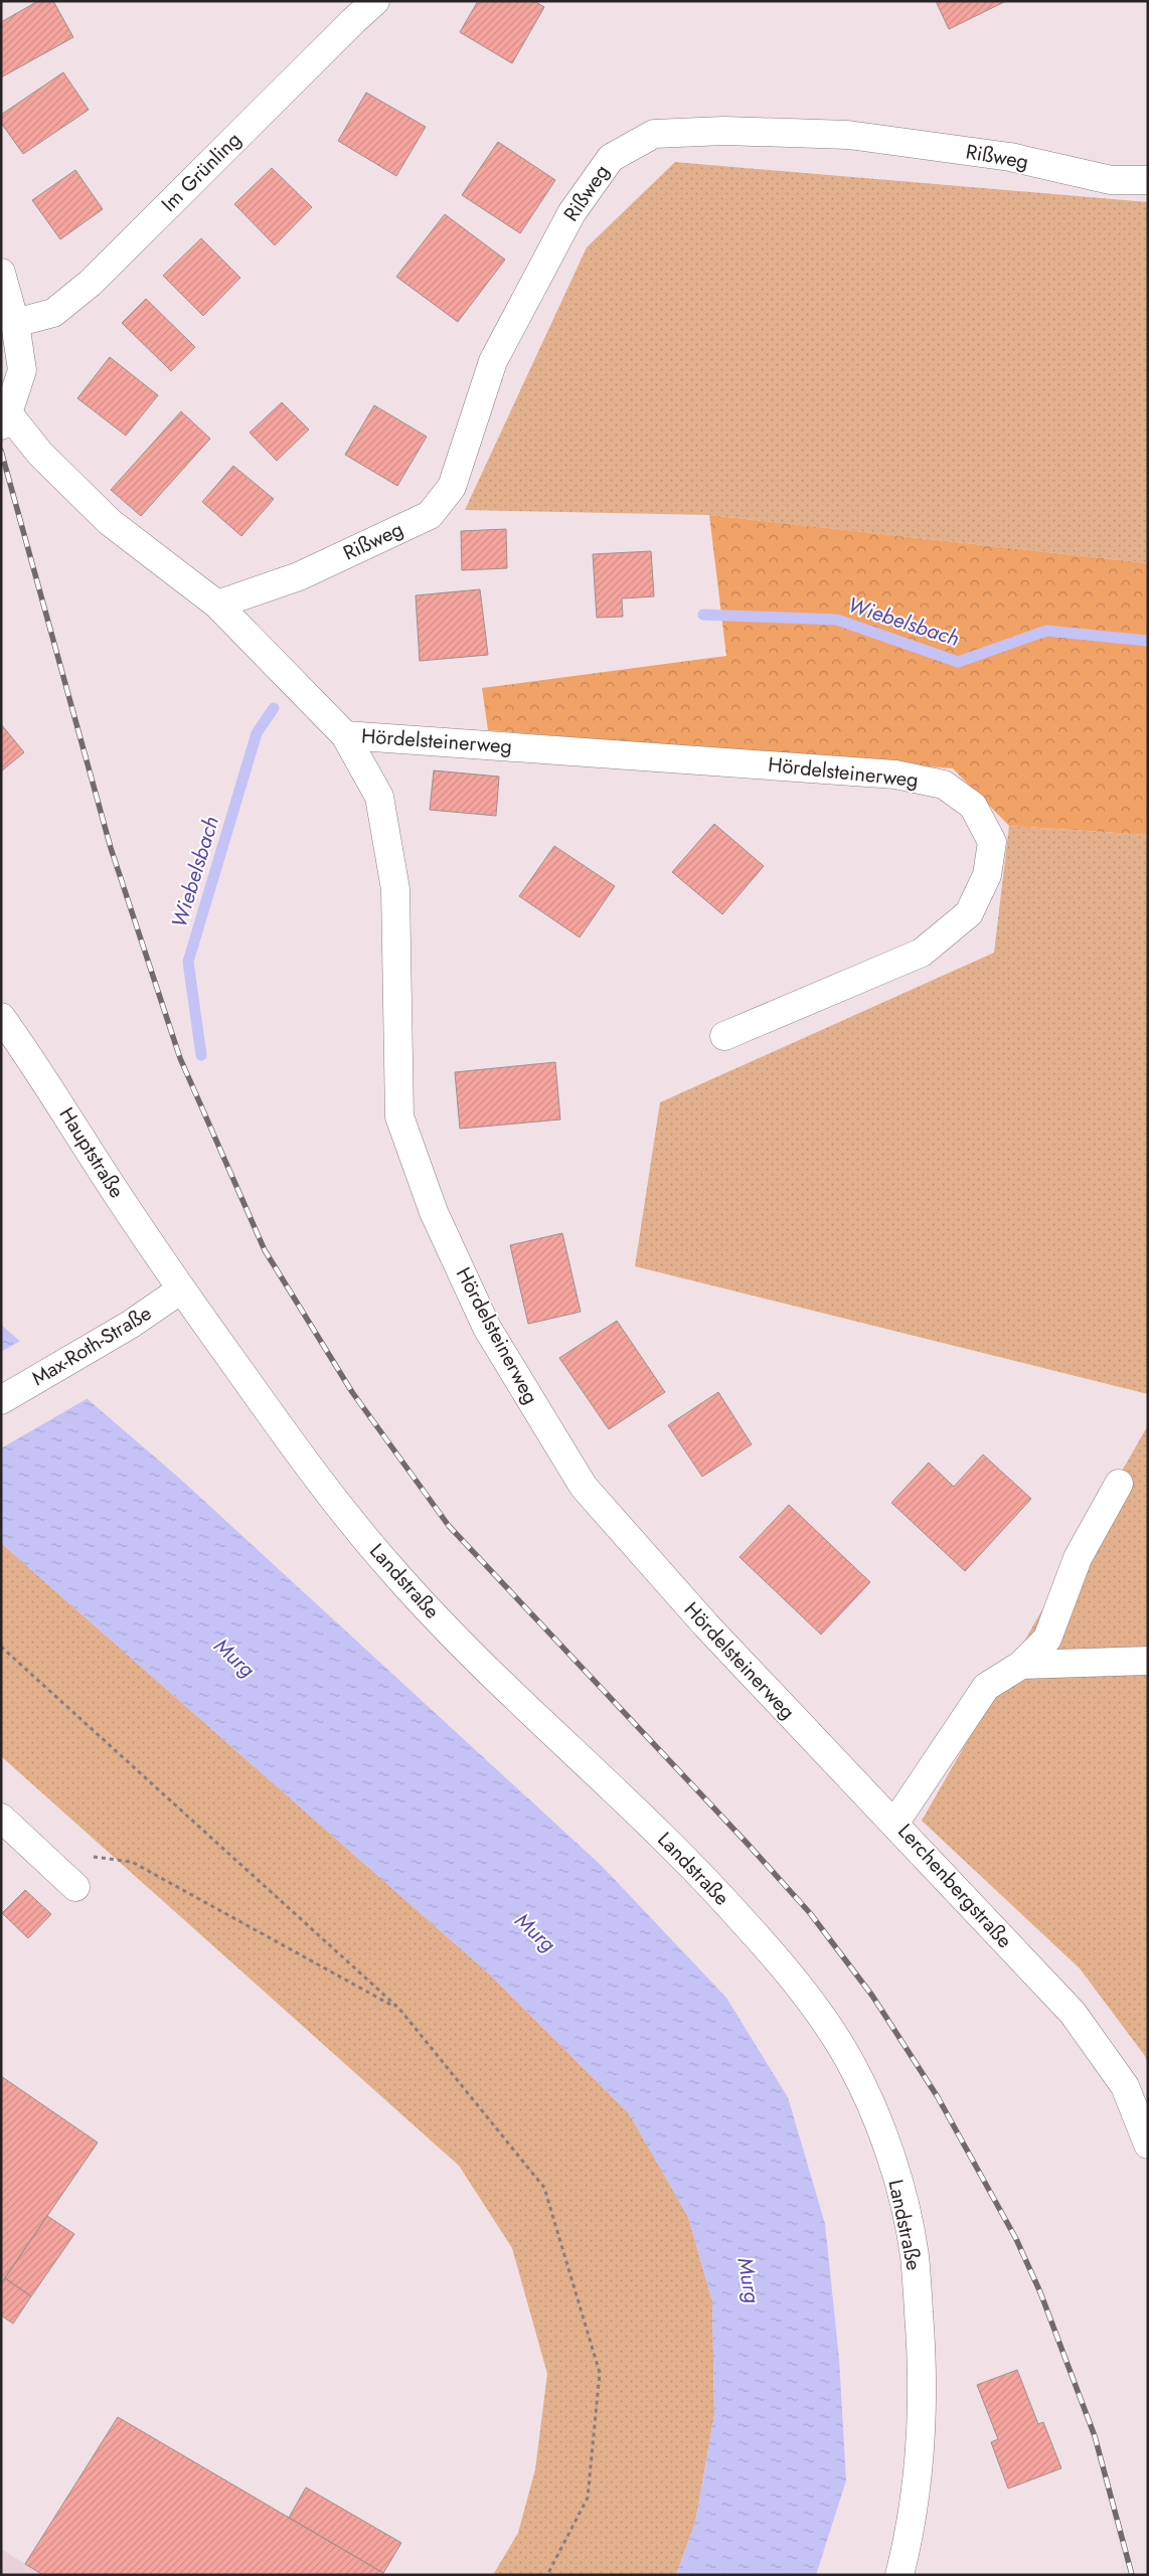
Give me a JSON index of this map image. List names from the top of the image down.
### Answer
{
  "streets": {
    "street": [
      "Rißweg",
      "Im Grünling",
      "Hördelsteinerweg",
      "Hauptstraße",
      "Max-Roth-Straße",
      "Landstraße",
      "Lerchenbergstraße"
    ]
  },
  "crossings": [
    ["Rißweg", "Hördelsteinerweg"],
    ["Hördelsteinerweg", "Lerchenbergstraße"],
    ["Hauptstraße", "Max-Roth-Straße"],
    ["Hauptstraße", "Landstraße"],
    ["Max-Roth-Straße", "Landstraße"]
  ],
  "water": ["Wiebelsbach", "Murg"]
}
